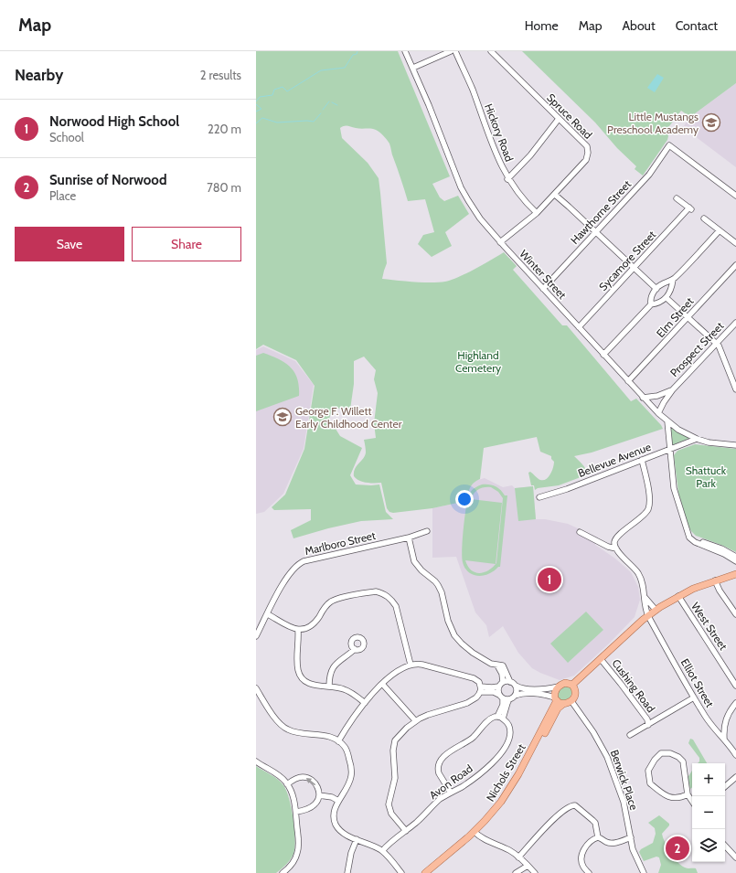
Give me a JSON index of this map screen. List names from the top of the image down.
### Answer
{
  "streets": {
    "main road": ["Nichols Street"],
    "street": [
      "Spruce Road",
      "Hickory Road",
      "Hawthorne Street",
      "Sycamore Street",
      "Winter Street",
      "Elm Street",
      "Prospect Street",
      "Bellevue Avenue",
      "Marlboro Street",
      "West Street",
      "Elliot Street",
      "Cushing Road",
      "Berwick Place",
      "Avon Road"
    ]
  },
  "crossings": [
    ["Spruce Road", "Hickory Road"],
    ["Spruce Road", "Winter Street"],
    ["Hawthorne Street", "Winter Street"],
    ["Sycamore Street", "Winter Street"],
    ["Winter Street", "Elm Street"],
    ["Winter Street", "Prospect Street"],
    ["Winter Street", "Bellevue Avenue"],
    ["Nichols Street", "Berwick Place"]
  ],
  "parks": ["Highland Cemetery", "Shattuck Park"],
  "places": {
    "school or university": ["Little Mustangs Preschool Academy", "George F. Willett Early Childhood Center"]
  },
  "page": {
    "header": "Map",
    "nav": [
      "Home",
      "Map",
      "About",
      "Contact"
    ],
    "heading": ["Nearby", "2 results"],
    "list": [
      {
        "mark": "1",
        "name": "Norwood High School",
        "note": "School",
        "value": "220 m"
      },
      {
        "mark": "2",
        "name": "Sunrise of Norwood",
        "note": "Place",
        "value": "780 m"
      }
    ],
    "buttons": ["Save", "Share"],
    "pins": ["1", "2"],
    "map_buttons": ["+", "−"]
  }
}
